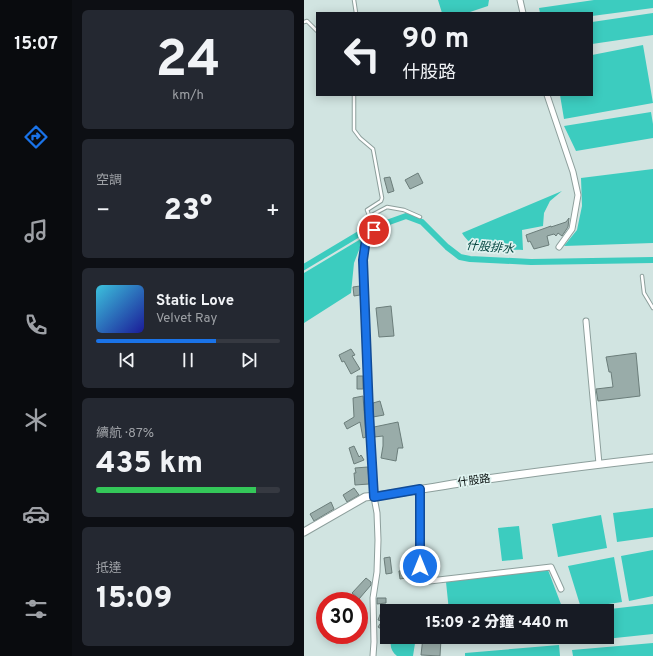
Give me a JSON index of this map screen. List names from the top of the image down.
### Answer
{
  "streets": {
    "street": ["什股路"]
  },
  "water": ["什股排水"],
  "page": {
    "tabs": "15:07",
    "tile": [
      ["24", "km/h"],
      "空調",
      ["續航 · 87%", "435 km"],
      ["抵達", "15:09"]
    ],
    "turn": ["90 m", "什股路"],
    "heat": ["−", "23°", "+"],
    "song": ["Static Love", "Velvet Ray"],
    "limit": "30",
    "trip": "15:09 · 2 分鐘 · 440 m"
  }
}
